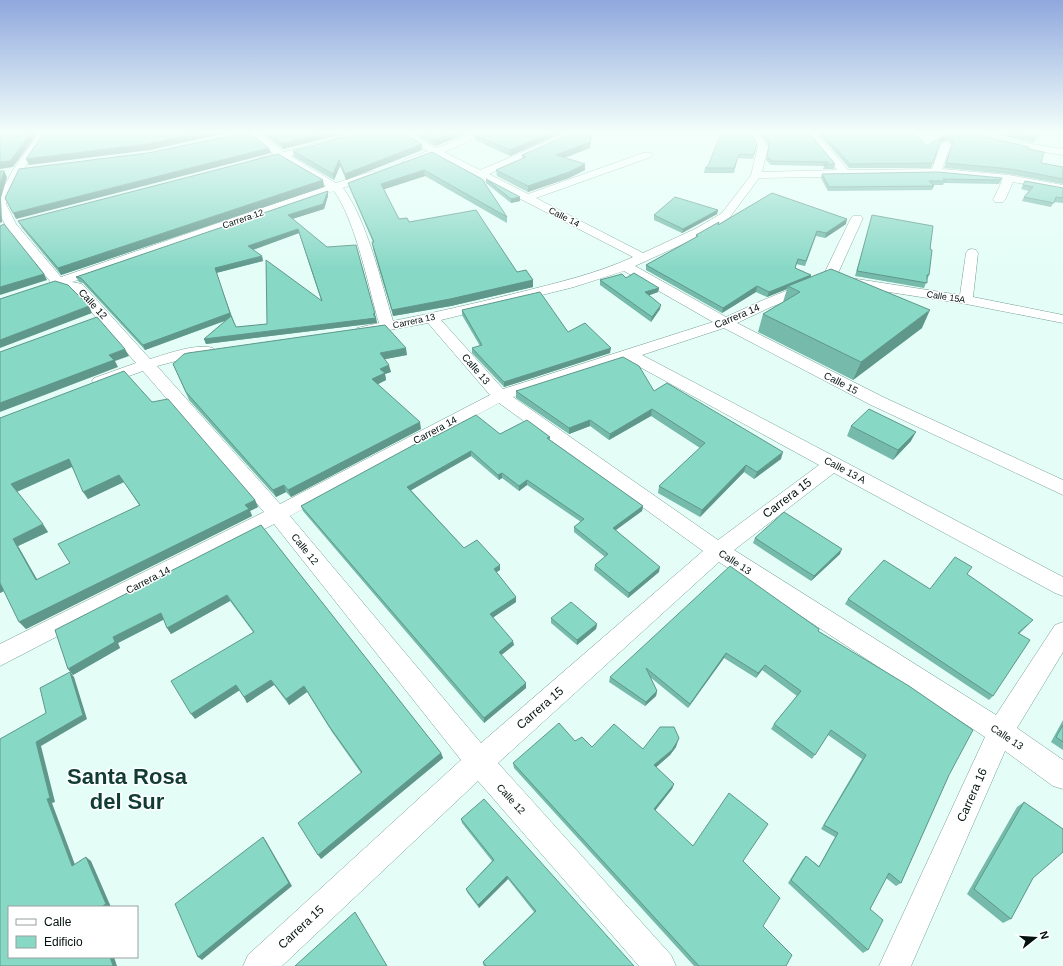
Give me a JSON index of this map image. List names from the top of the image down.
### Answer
{
  "streets": {
    "street": [
      "Calle 14",
      "Carrera 12",
      "Calle 15A",
      "Calle 12",
      "Carrera 14",
      "Carrera 13",
      "Calle 13",
      "Calle 15",
      "Calle 13 A",
      "Carrera 15",
      "Carrera 16"
    ]
  },
  "crossings": [
    ["Calle 14", "Carrera 13"],
    ["Carrera 12", "Calle 12"],
    ["Calle 15A", "Carrera 14"],
    ["Calle 12", "Carrera 14"],
    ["Calle 12", "Carrera 15"],
    ["Carrera 14", "Calle 13"],
    ["Carrera 14", "Calle 15"],
    ["Carrera 14", "Calle 13 A"],
    ["Carrera 13", "Calle 13"],
    ["Carrera 13", "Calle 15"],
    ["Calle 13", "Carrera 15"],
    ["Calle 13", "Carrera 16"],
    ["Calle 13 A", "Carrera 15"]
  ],
  "districts": ["Santa Rosa del Sur"],
  "legend": ["Calle", "Edificio"],
  "north": "right"
}
